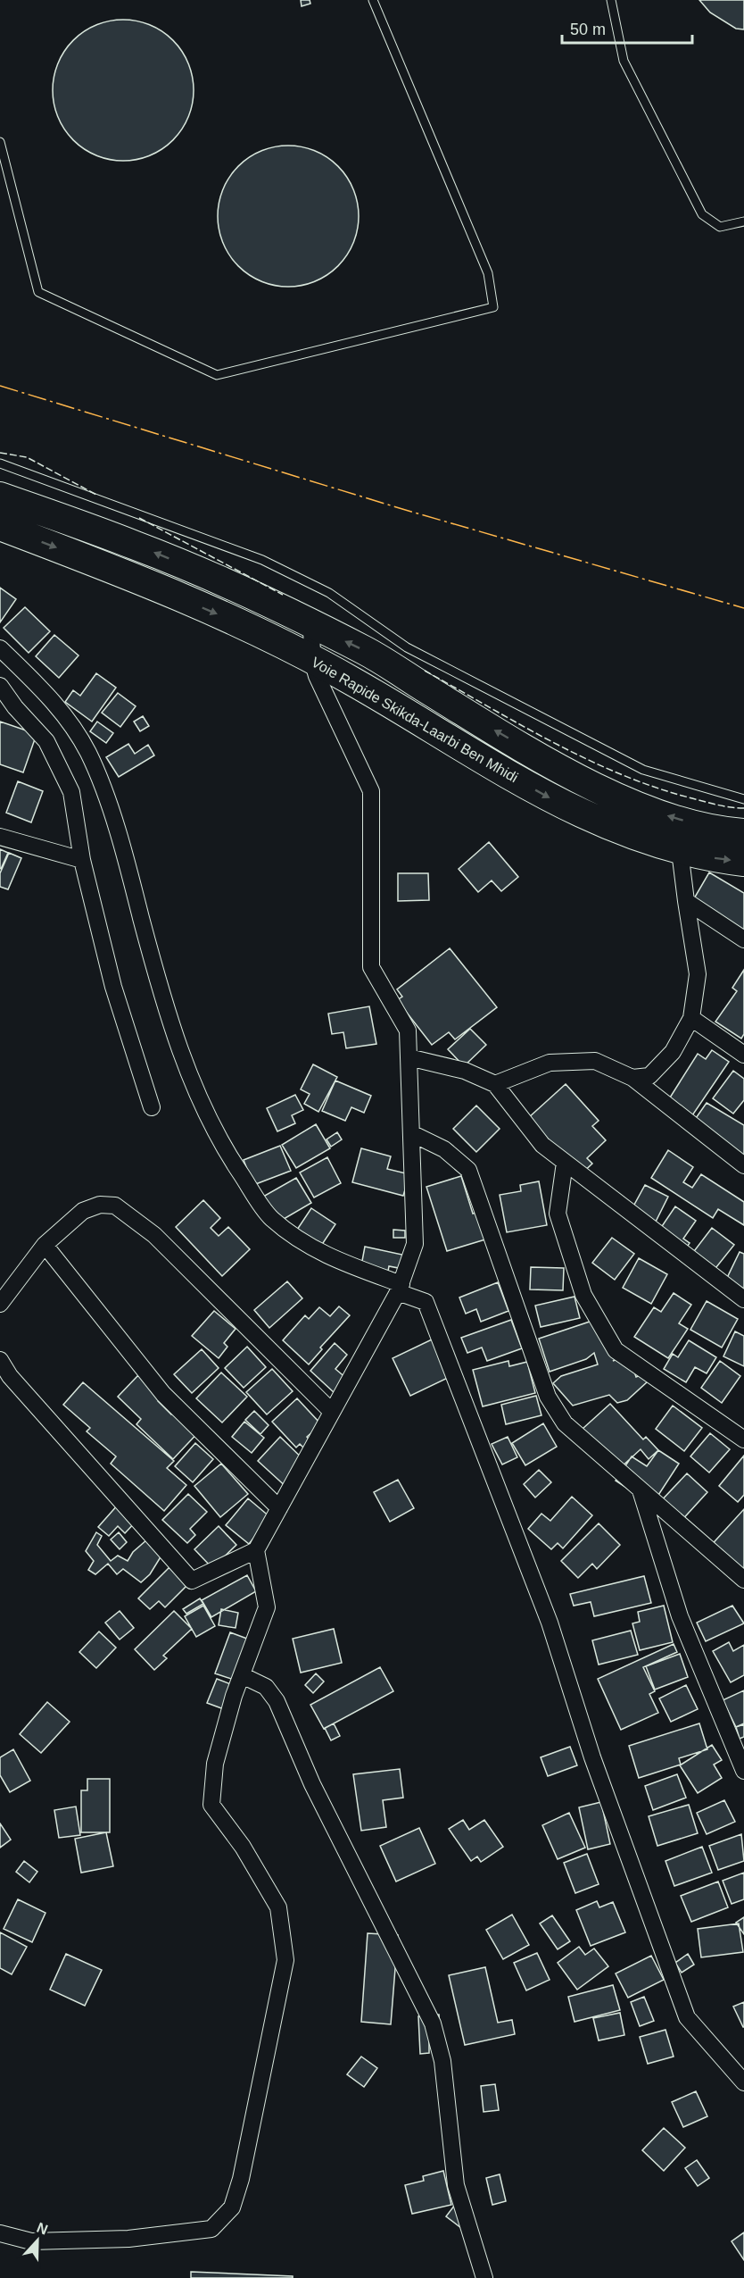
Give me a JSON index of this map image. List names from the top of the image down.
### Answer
{
  "streets": {
    "highway": ["Voie Rapide Skikda-Laarbi Ben Mhidi"]
  },
  "scale_bar": "50 m",
  "north": "top"
}
